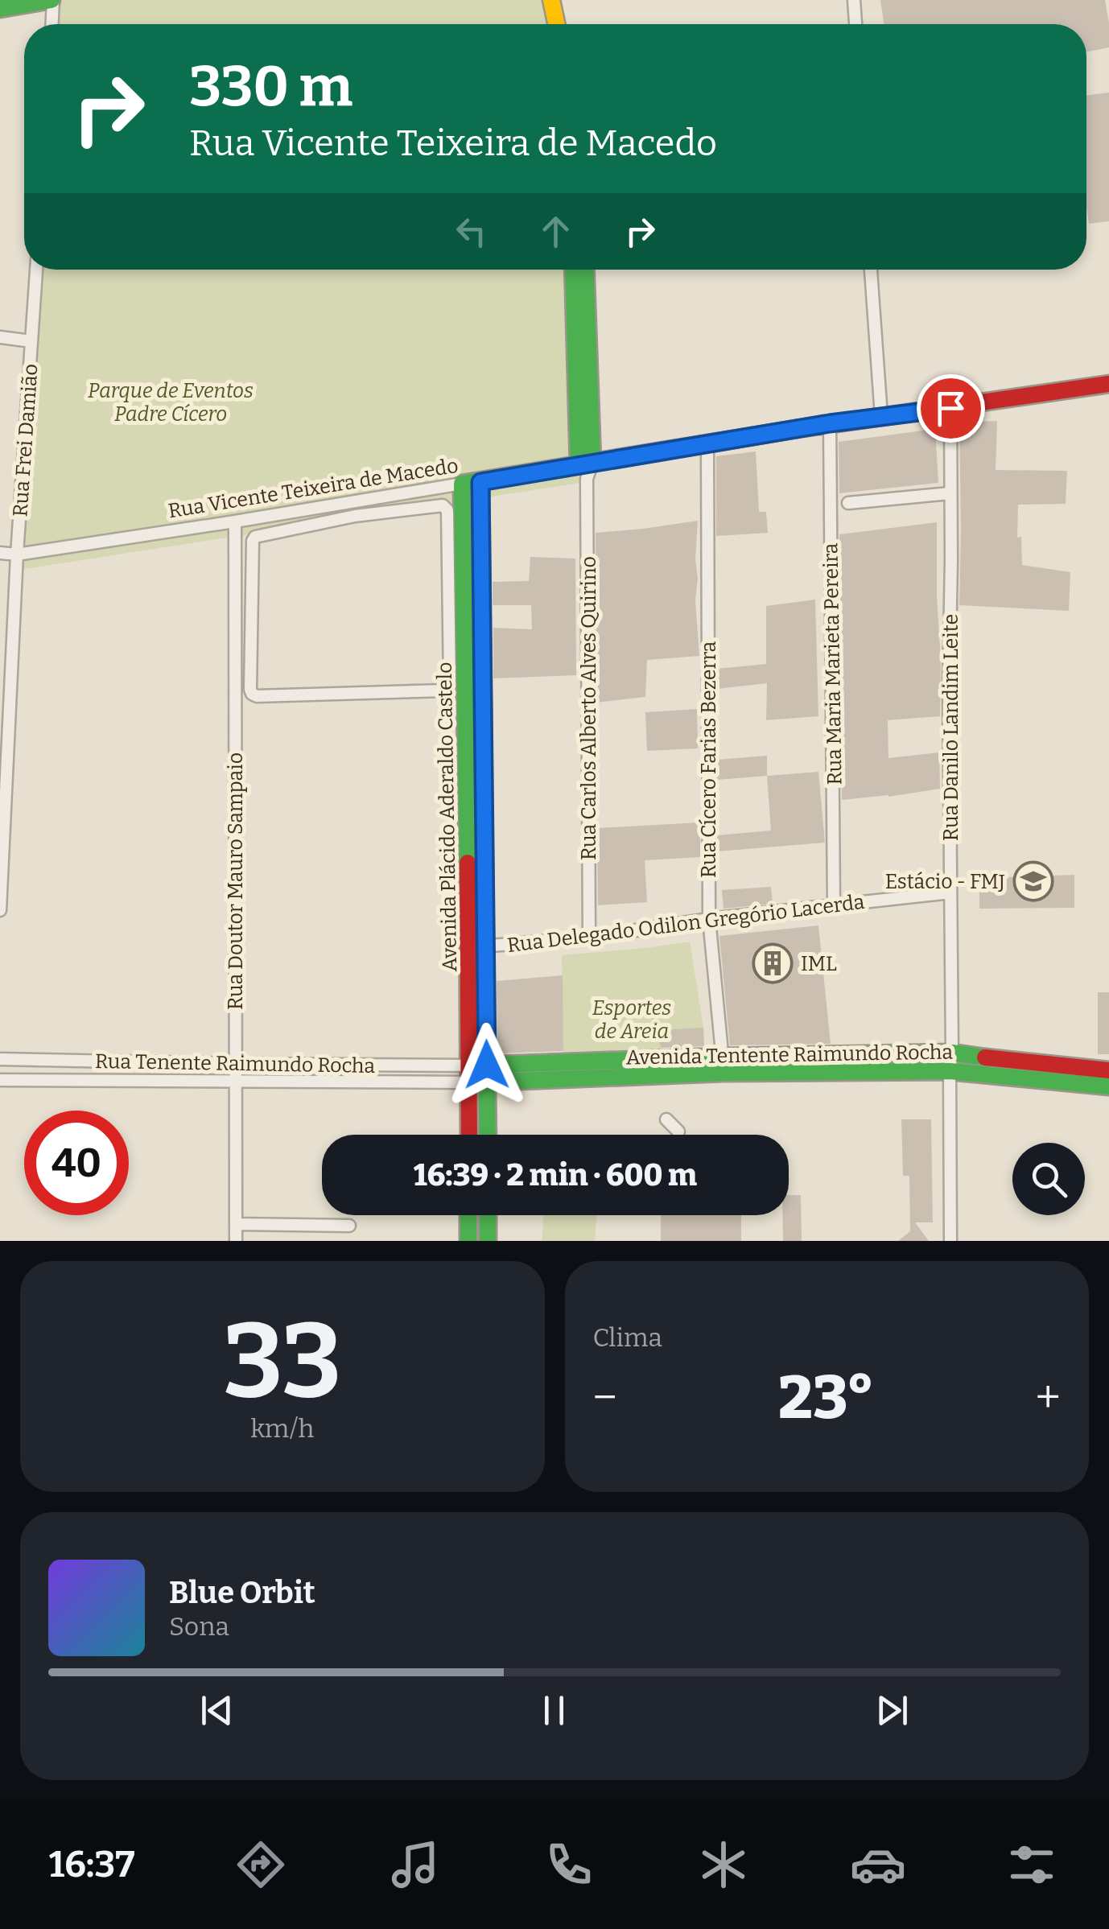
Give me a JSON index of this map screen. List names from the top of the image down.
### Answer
{
  "streets": {
    "street": [
      "Rua Frei Damião",
      "Rua Vicente Teixeira de Macedo",
      "Rua Maria Marieta Pereira",
      "Rua Carlos Alberto Alves Quirino",
      "Rua Danilo Landim Leite",
      "Rua Cícero Farias Bezerra",
      "Avenida Plácido Aderaldo Castelo",
      "Rua Doutor Mauro Sampaio",
      "Rua Delegado Odilon Gregório Lacerda",
      "Avenida Tentente Raimundo Rocha",
      "Rua Tenente Raimundo Rocha"
    ]
  },
  "crossings": [
    ["Rua Frei Damião", "Rua Vicente Teixeira de Macedo"],
    ["Rua Vicente Teixeira de Macedo", "Rua Maria Marieta Pereira"],
    ["Rua Vicente Teixeira de Macedo", "Rua Carlos Alberto Alves Quirino"],
    ["Rua Vicente Teixeira de Macedo", "Rua Danilo Landim Leite"],
    ["Rua Vicente Teixeira de Macedo", "Rua Cícero Farias Bezerra"],
    ["Rua Vicente Teixeira de Macedo", "Avenida Plácido Aderaldo Castelo"],
    ["Rua Vicente Teixeira de Macedo", "Rua Doutor Mauro Sampaio"],
    ["Rua Maria Marieta Pereira", "Rua Delegado Odilon Gregório Lacerda"],
    ["Rua Carlos Alberto Alves Quirino", "Rua Delegado Odilon Gregório Lacerda"],
    ["Rua Danilo Landim Leite", "Rua Delegado Odilon Gregório Lacerda"],
    ["Rua Danilo Landim Leite", "Avenida Tentente Raimundo Rocha"],
    ["Rua Cícero Farias Bezerra", "Rua Delegado Odilon Gregório Lacerda"],
    ["Rua Cícero Farias Bezerra", "Avenida Tentente Raimundo Rocha"],
    ["Avenida Plácido Aderaldo Castelo", "Rua Delegado Odilon Gregório Lacerda"],
    ["Avenida Plácido Aderaldo Castelo", "Avenida Tentente Raimundo Rocha"],
    ["Avenida Plácido Aderaldo Castelo", "Rua Tenente Raimundo Rocha"],
    ["Rua Doutor Mauro Sampaio", "Rua Tenente Raimundo Rocha"],
    ["Avenida Tentente Raimundo Rocha", "Rua Tenente Raimundo Rocha"]
  ],
  "parks": ["Parque de Eventos Padre Cícero", "Esportes de Areia"],
  "places": {
    "school or university": ["Estácio - FMJ"],
    "building": ["IML"]
  },
  "page": {
    "turn": ["330 m", "Rua Vicente Teixeira de Macedo"],
    "limit": "40",
    "trip": "16:39 · 2 min · 600 m",
    "tile": [
      ["33", "km/h"],
      "Clima"
    ],
    "heat": ["−", "23°", "+"],
    "song": ["Blue Orbit", "Sona"],
    "tabs": "16:37"
  }
}
